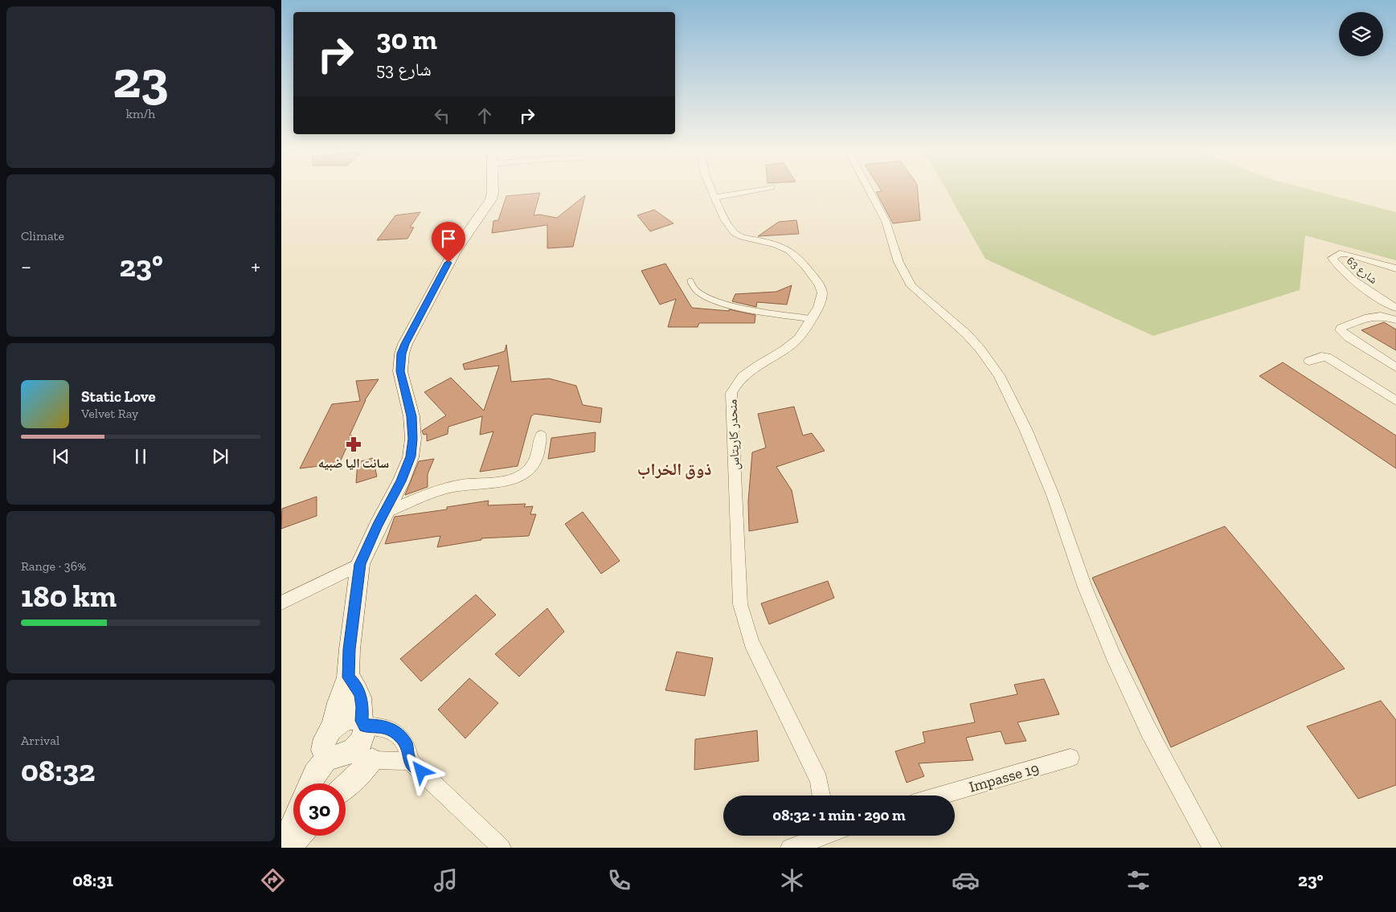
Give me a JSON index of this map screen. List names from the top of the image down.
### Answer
{
  "streets": {
    "street": ["شارع 63", "منحدر كاريتاس", "Impasse 19"]
  },
  "districts": ["ذوق الخراب"],
  "places": {
    "pharmacy": ["سانت اليا ضبيه"]
  },
  "page": {
    "tile": [
      ["23", "km/h"],
      "Climate",
      ["Range · 36%", "180 km"],
      ["Arrival", "08:32"]
    ],
    "turn": ["30 m", "شارع 53"],
    "heat": ["−", "23°", "+"],
    "song": ["Static Love", "Velvet Ray"],
    "limit": "30",
    "trip": "08:32 · 1 min · 290 m",
    "tabs": ["08:31", "23°"]
  }
}
